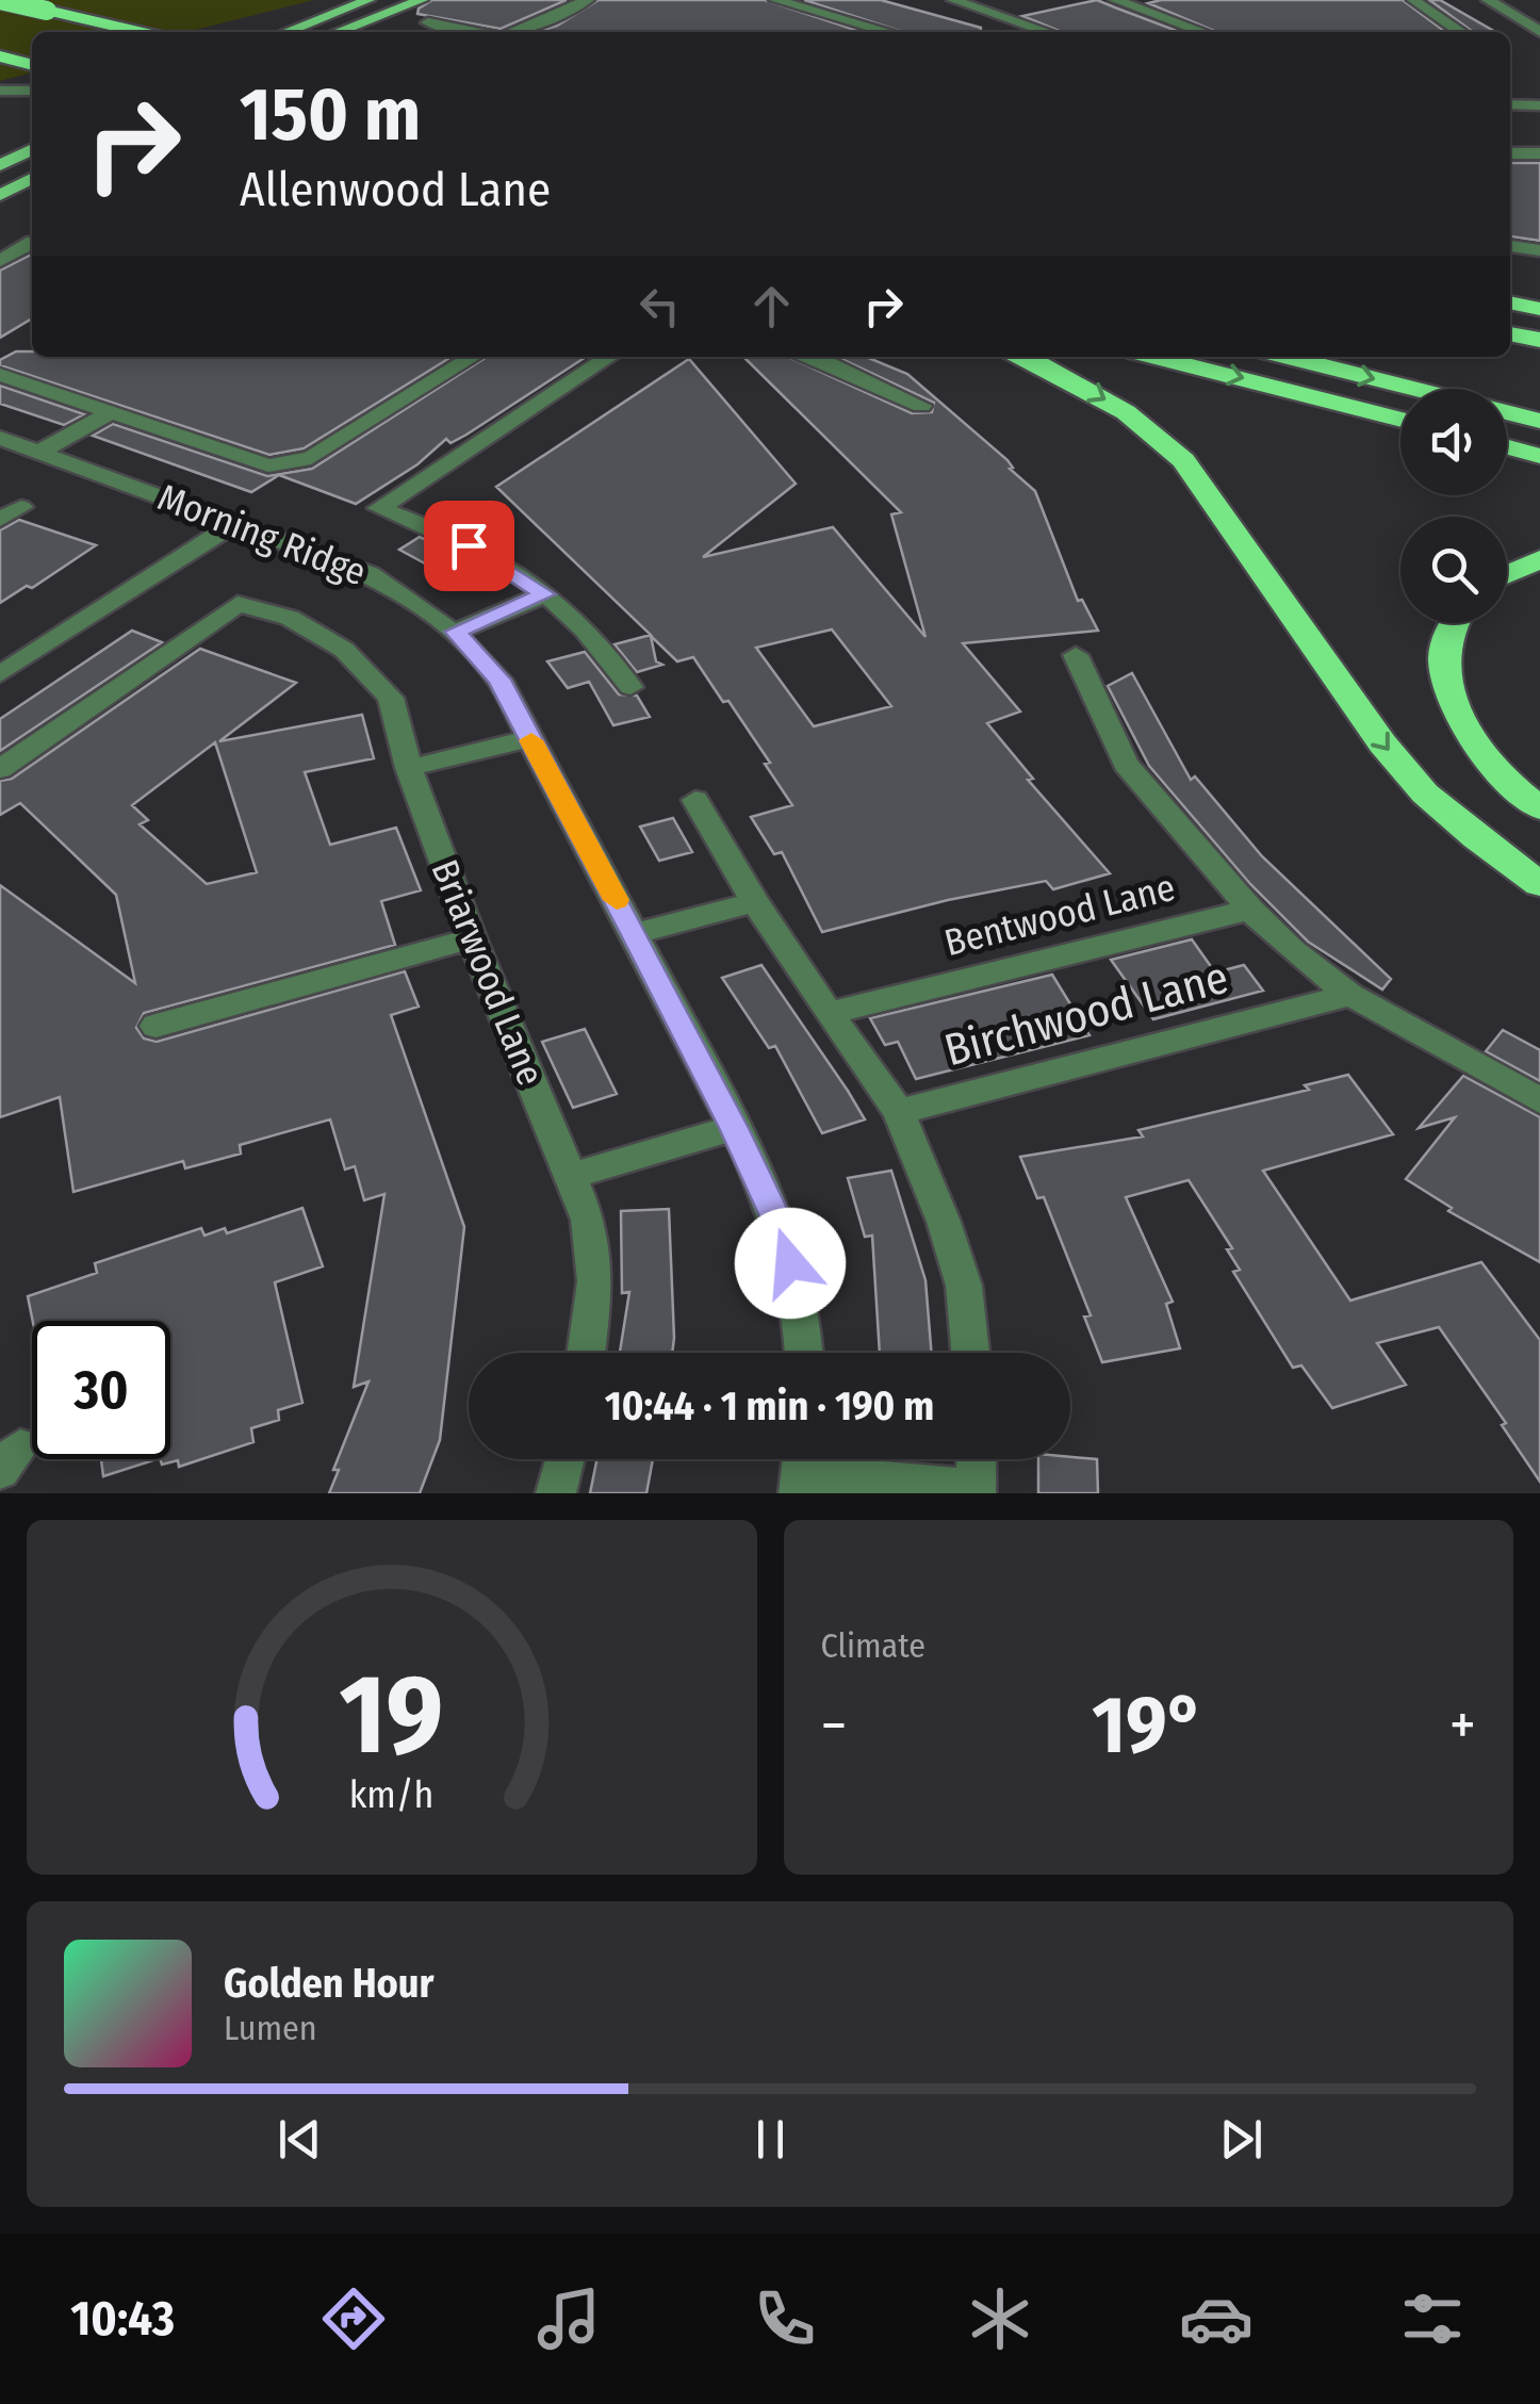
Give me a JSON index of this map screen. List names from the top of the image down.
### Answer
{
  "streets": {
    "street": [
      "Morning Ridge",
      "Bentwood Lane",
      "Briarwood Lane",
      "Birchwood Lane"
    ]
  },
  "page": {
    "turn": ["150 m", "Allenwood Lane"],
    "limit": "30",
    "trip": "10:44 · 1 min · 190 m",
    "tile": "Climate",
    "heat": ["−", "19°", "+"],
    "song": ["Golden Hour", "Lumen"],
    "tabs": "10:43",
    "gauge": ["19", "km/h"]
  }
}
